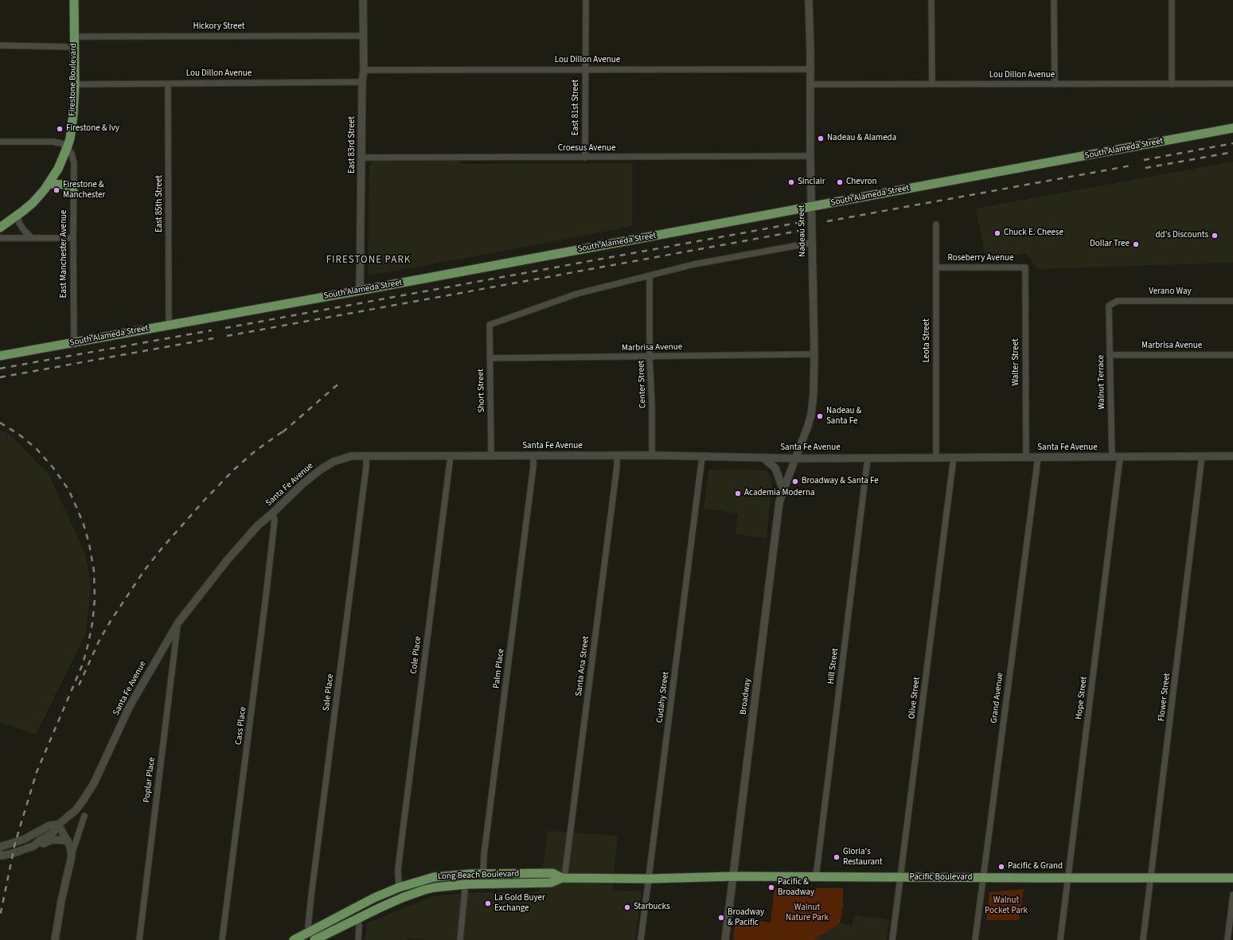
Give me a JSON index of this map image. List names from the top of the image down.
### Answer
{
  "streets": {
    "main road": [
      "Firestone Boulevard",
      "East 83rd Street",
      "South Alameda Street",
      "Nadeau Street",
      "Santa Fe Avenue",
      "Broadway",
      "Long Beach Boulevard",
      "Pacific Boulevard"
    ],
    "street": [
      "Hickory Street",
      "Lou Dillon Avenue",
      "East 81st Street",
      "Croesus Avenue",
      "East 85th Street",
      "East Manchester Avenue",
      "Roseberry Avenue",
      "Verano Way",
      "Leota Street",
      "Marbrisa Avenue",
      "Walter Street",
      "Walnut Terrace",
      "Center Street",
      "Short Street",
      "Cole Place",
      "Santa Ana Street",
      "Hill Street",
      "Palm Place",
      "Sale Place",
      "Cudahy Street",
      "Flower Street",
      "Olive Street",
      "Grand Avenue",
      "Hope Street",
      "Cass Place",
      "Poplar Place"
    ]
  },
  "crossings": [
    ["Hickory Street", "Firestone Boulevard"],
    ["Hickory Street", "East 83rd Street"],
    ["Lou Dillon Avenue", "Firestone Boulevard"],
    ["Lou Dillon Avenue", "East 81st Street"],
    ["Lou Dillon Avenue", "East 83rd Street"],
    ["Lou Dillon Avenue", "East 85th Street"],
    ["Lou Dillon Avenue", "Nadeau Street"],
    ["Firestone Boulevard", "East Manchester Avenue"],
    ["East 81st Street", "Croesus Avenue"],
    ["East 83rd Street", "Croesus Avenue"],
    ["East 83rd Street", "South Alameda Street"],
    ["Croesus Avenue", "Nadeau Street"],
    ["South Alameda Street", "East 85th Street"],
    ["South Alameda Street", "Nadeau Street"],
    ["South Alameda Street", "East Manchester Avenue"],
    ["Nadeau Street", "Marbrisa Avenue"],
    ["Nadeau Street", "Santa Fe Avenue"],
    ["Nadeau Street", "Broadway"],
    ["Roseberry Avenue", "Leota Street"],
    ["Roseberry Avenue", "Walter Street"],
    ["Verano Way", "Walnut Terrace"],
    ["Leota Street", "Santa Fe Avenue"],
    ["Marbrisa Avenue", "Walnut Terrace"],
    ["Marbrisa Avenue", "Center Street"],
    ["Marbrisa Avenue", "Short Street"],
    ["Walter Street", "Santa Fe Avenue"],
    ["Walnut Terrace", "Santa Fe Avenue"],
    ["Center Street", "Short Street"],
    ["Center Street", "Santa Fe Avenue"],
    ["Short Street", "Santa Fe Avenue"],
    ["Santa Fe Avenue", "Cole Place"],
    ["Santa Fe Avenue", "Santa Ana Street"],
    ["Santa Fe Avenue", "Hill Street"],
    ["Santa Fe Avenue", "Palm Place"],
    ["Santa Fe Avenue", "Sale Place"],
    ["Santa Fe Avenue", "Broadway"],
    ["Santa Fe Avenue", "Cudahy Street"],
    ["Santa Fe Avenue", "Flower Street"],
    ["Santa Fe Avenue", "Olive Street"],
    ["Santa Fe Avenue", "Grand Avenue"],
    ["Santa Fe Avenue", "Hope Street"],
    ["Santa Fe Avenue", "Cass Place"],
    ["Santa Fe Avenue", "Poplar Place"],
    ["Cole Place", "Long Beach Boulevard"],
    ["Santa Ana Street", "Long Beach Boulevard"],
    ["Hill Street", "Pacific Boulevard"],
    ["Palm Place", "Long Beach Boulevard"],
    ["Sale Place", "Long Beach Boulevard"],
    ["Broadway", "Pacific Boulevard"],
    ["Cudahy Street", "Long Beach Boulevard"],
    ["Cudahy Street", "Pacific Boulevard"],
    ["Flower Street", "Pacific Boulevard"],
    ["Olive Street", "Pacific Boulevard"],
    ["Grand Avenue", "Pacific Boulevard"],
    ["Hope Street", "Pacific Boulevard"],
    ["Long Beach Boulevard", "Pacific Boulevard"]
  ],
  "districts": ["FIRESTONE PARK"],
  "parks": ["Walnut Pocket Park", "Walnut Nature Park"],
  "places": [
    "Firestone & Ivy",
    "Nadeau & Alameda",
    "Sinclair",
    "Chevron",
    "Firestone & Manchester",
    "Chuck E. Cheese",
    "dd's Discounts",
    "Dollar Tree",
    "Nadeau & Santa Fe",
    "Broadway & Santa Fe",
    "Academia Moderna",
    "Gloria's Restaurant",
    "Pacific & Grand",
    "Pacific & Broadway",
    "La Gold Buyer Exchange",
    "Starbucks",
    "Broadway & Pacific"
  ]
}
